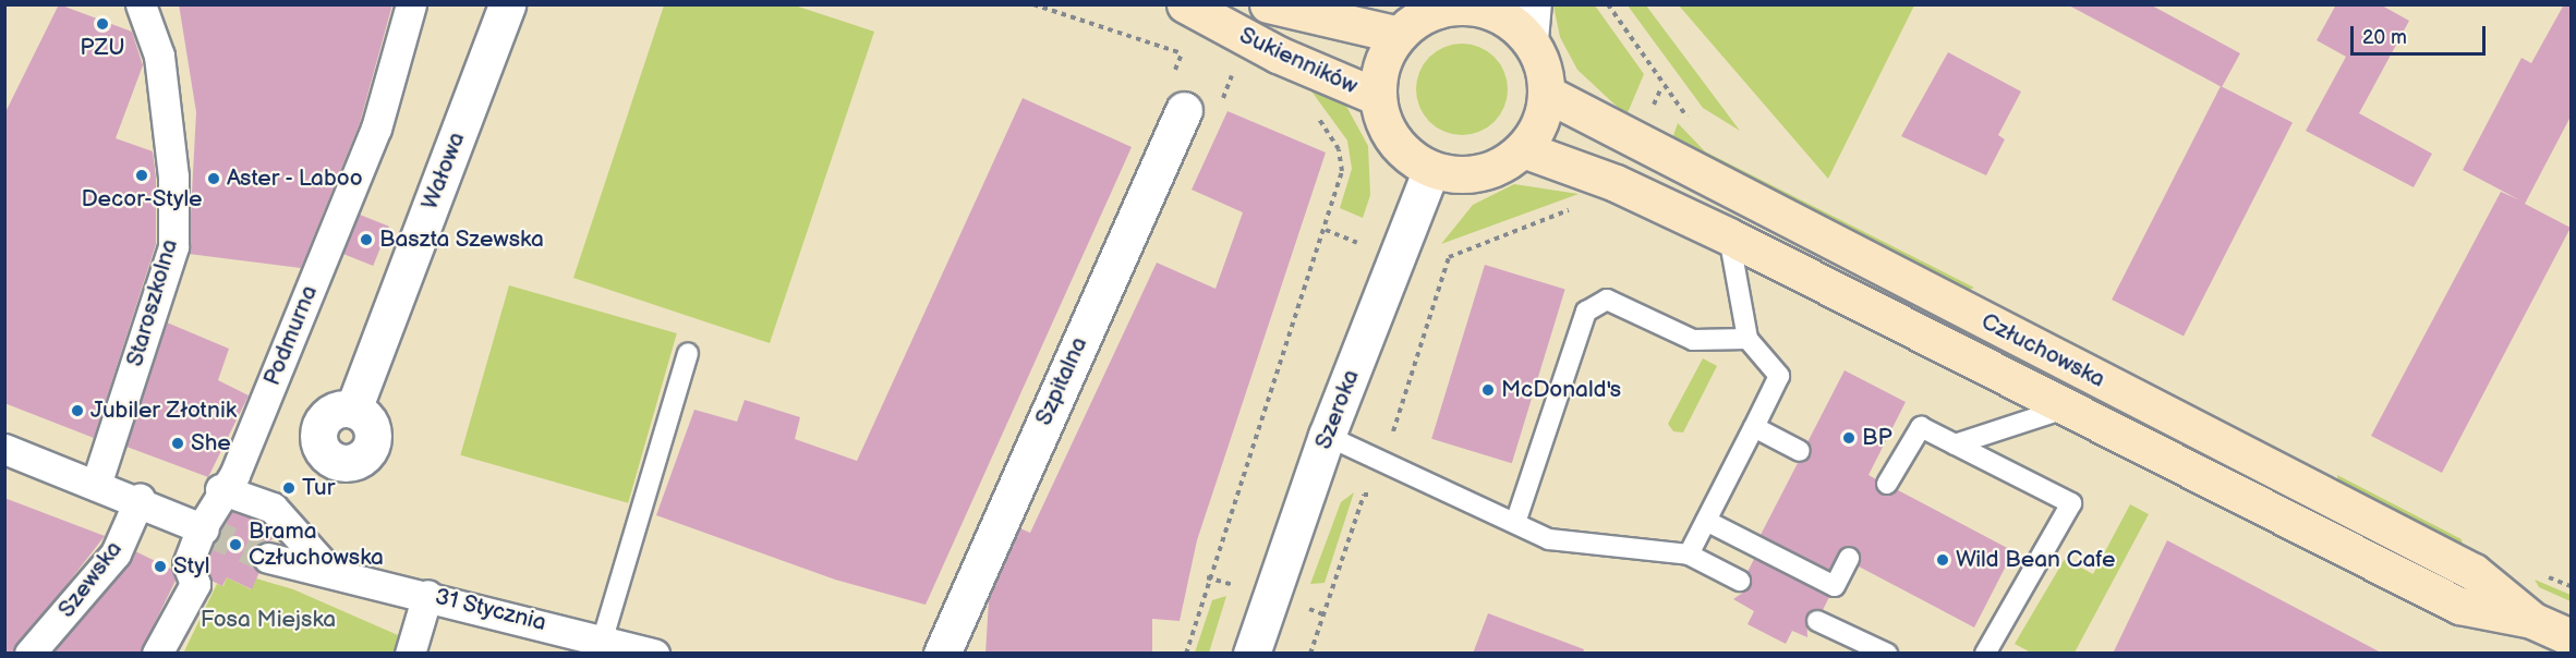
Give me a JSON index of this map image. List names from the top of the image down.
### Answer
{
  "streets": {
    "main road": ["Sukienników", "Człuchowska"],
    "street": [
      "Wałowa",
      "Staroszkolna",
      "Podmurna",
      "Szpitalna",
      "Szeroka",
      "Szewska",
      "31 Stycznia"
    ]
  },
  "crossings": [
    ["Sukienników", "Człuchowska"],
    ["Sukienników", "Szeroka"],
    ["Człuchowska", "Szeroka"]
  ],
  "parks": ["Fosa Miejska"],
  "places": [
    "PZU",
    "Decor-Style",
    "Aster - Laboo",
    "Baszta Szewska",
    "McDonald's",
    "Jubiler Złotnik",
    "BP",
    "She",
    "Tur",
    "Brama Człuchowska",
    "Wild Bean Cafe",
    "Styl"
  ],
  "scale_bar": "20 m"
}
